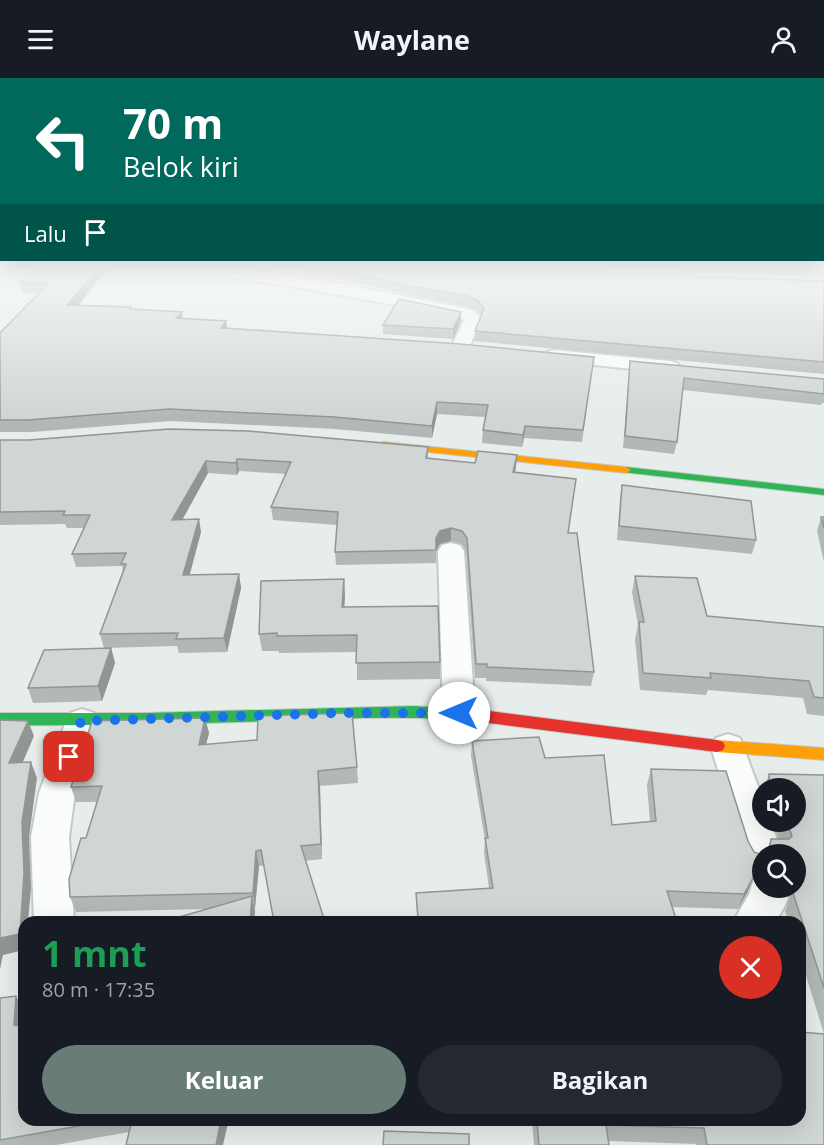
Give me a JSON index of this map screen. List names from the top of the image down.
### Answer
{
  "page": {
    "header": "Waylane",
    "turn": ["70 m", "Belok kiri"],
    "then": "Lalu",
    "heading": ["1 mnt", "80 m · 17:35"],
    "buttons": ["Keluar", "Bagikan"]
  }
}
